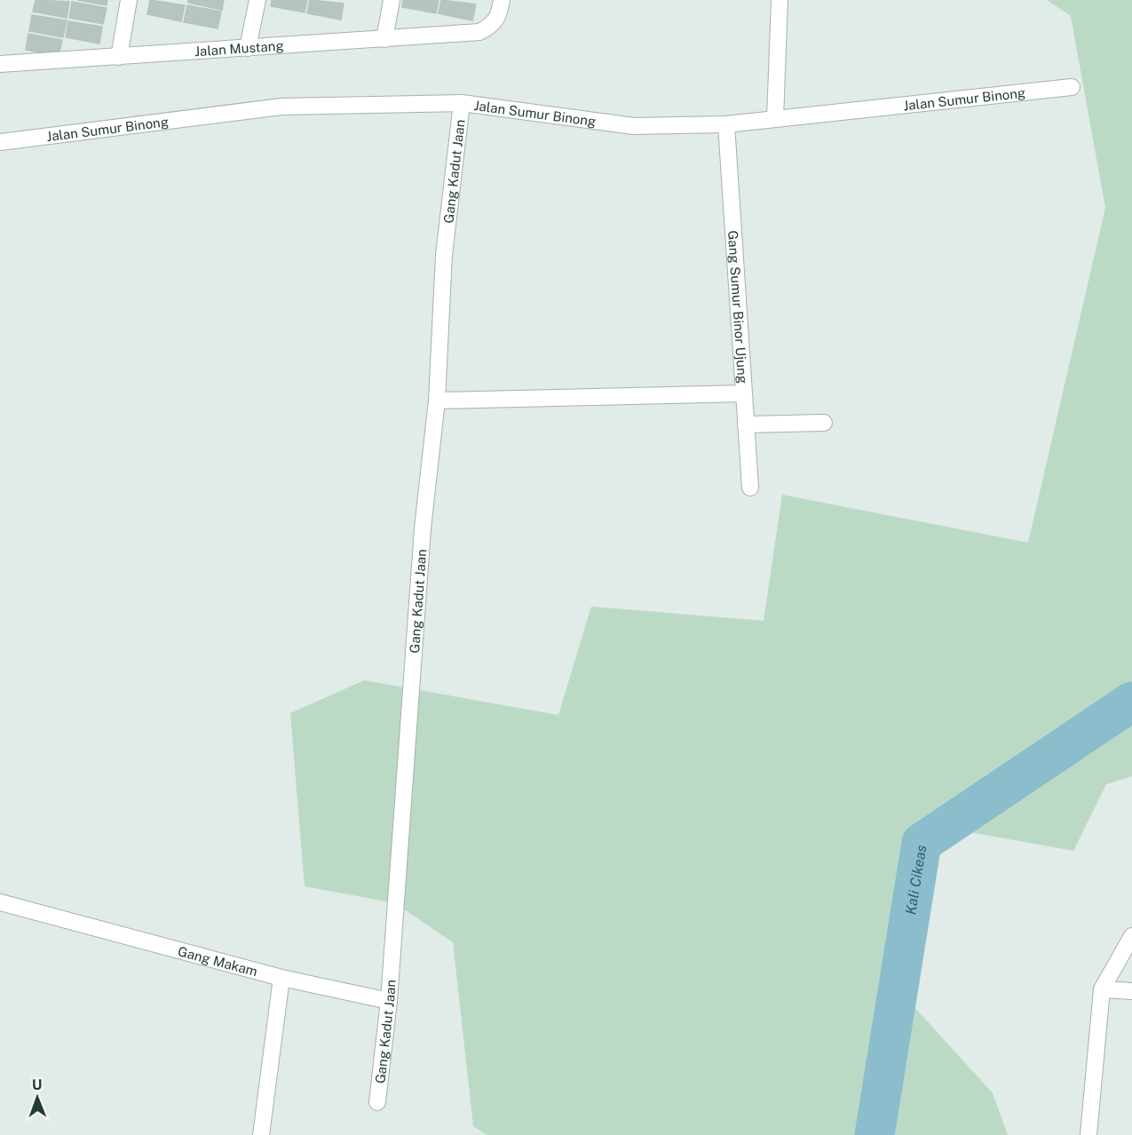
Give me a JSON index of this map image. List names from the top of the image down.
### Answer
{
  "streets": {
    "street": [
      "Jalan Mustang",
      "Jalan Sumur Binong",
      "Gang Kadut Jaan",
      "Gang Sumur Binor Ujung",
      "Gang Makam"
    ]
  },
  "crossings": [
    ["Jalan Sumur Binong", "Gang Kadut Jaan"],
    ["Jalan Sumur Binong", "Gang Sumur Binor Ujung"],
    ["Gang Kadut Jaan", "Gang Makam"]
  ],
  "water": ["Kali Cikeas"],
  "north": "top"
}
